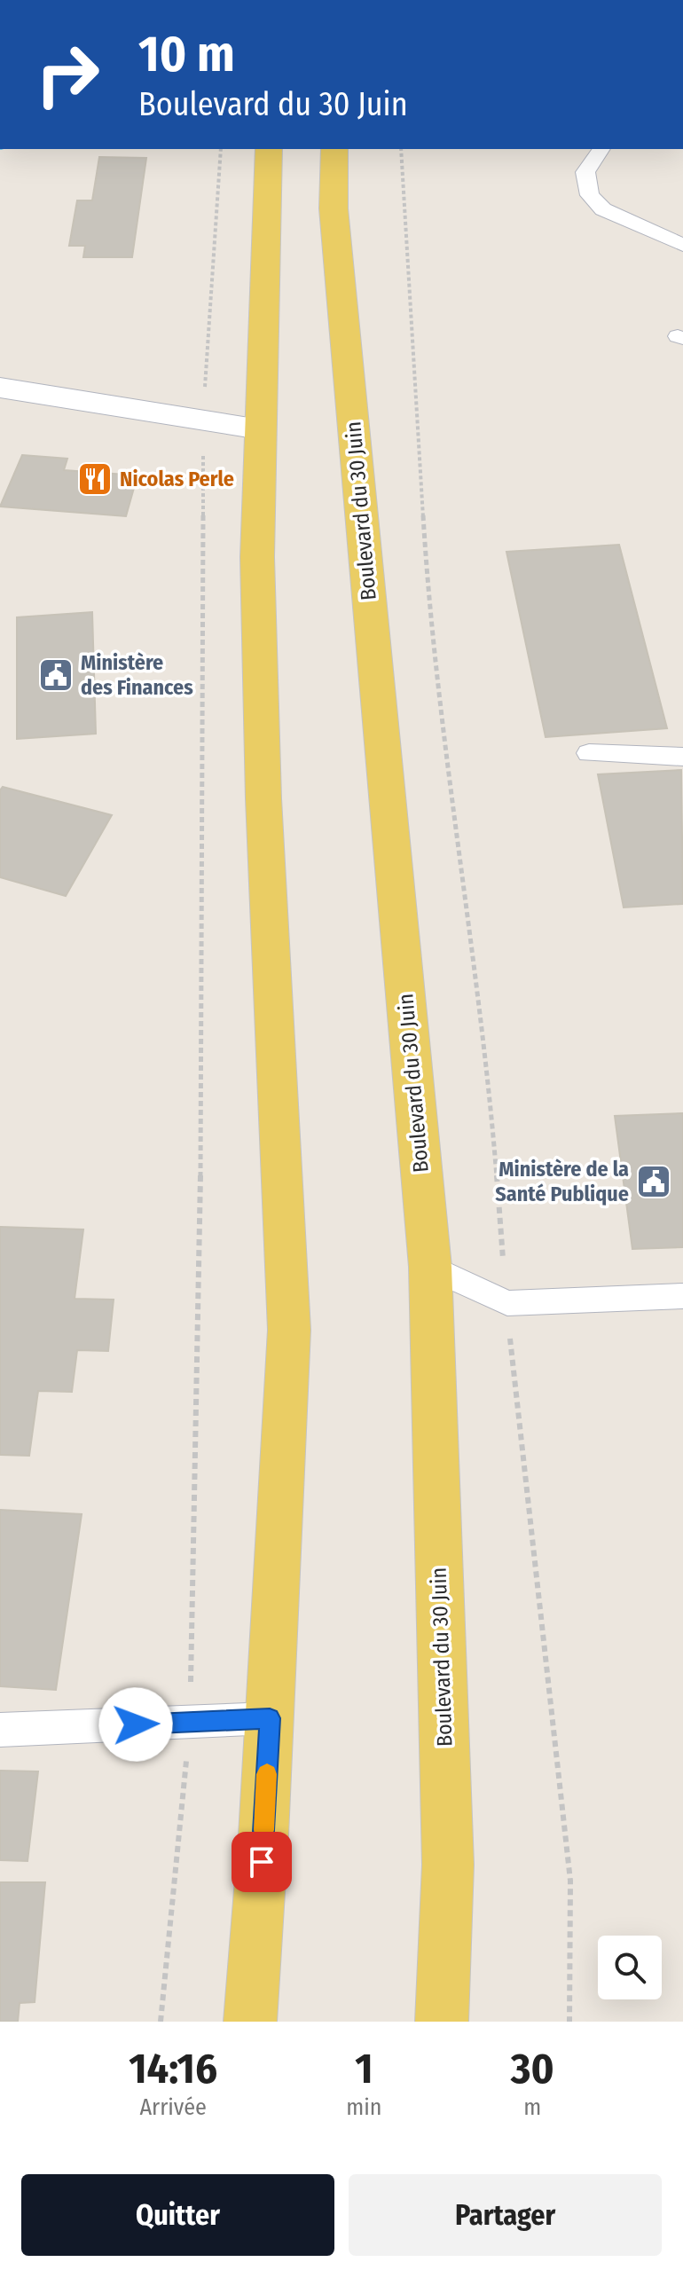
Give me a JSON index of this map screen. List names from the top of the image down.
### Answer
{
  "streets": {
    "main road": ["Boulevard du 30 Juin"]
  },
  "places": {
    "restaurant": ["Nicolas Perle"],
    "public building": ["Ministère des Finances", "Ministère de la Santé Publique"]
  },
  "page": {
    "turn": ["10 m", "Boulevard du 30 Juin"],
    "eta": [
      "14:16",
      "Arrivée",
      "1",
      "min",
      "30",
      "m"
    ],
    "buttons": ["Quitter", "Partager"]
  }
}
